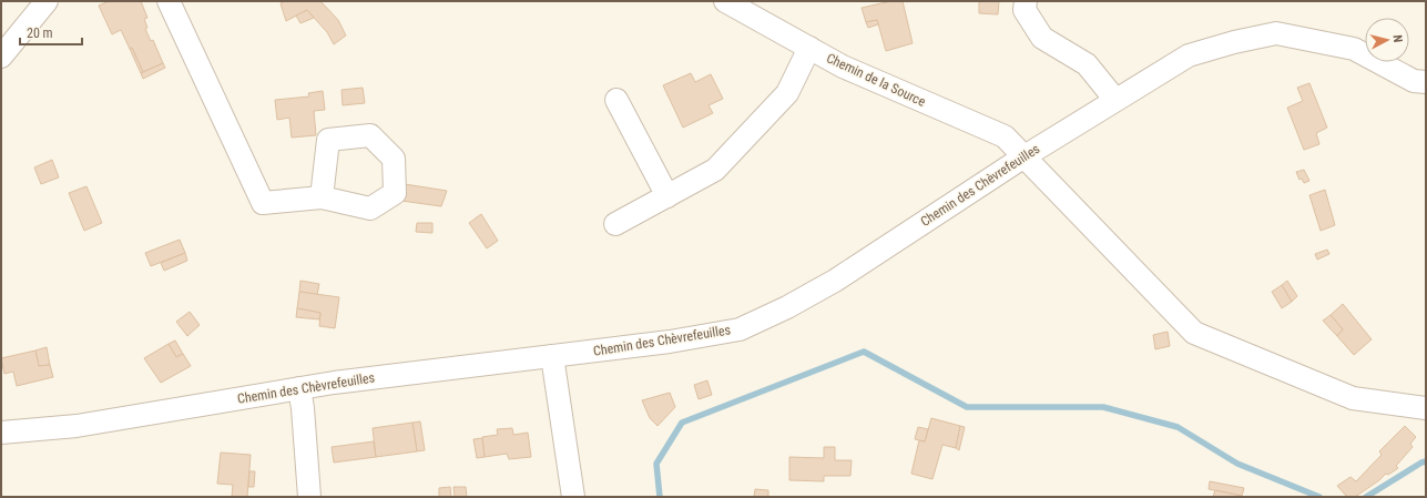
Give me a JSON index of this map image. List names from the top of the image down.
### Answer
{
  "streets": {
    "street": ["Chemin de la Source", "Chemin des Chèvrefeuilles"]
  },
  "crossings": [
    ["Chemin de la Source", "Chemin des Chèvrefeuilles"]
  ],
  "scale_bar": "20 m",
  "north": "right"
}
